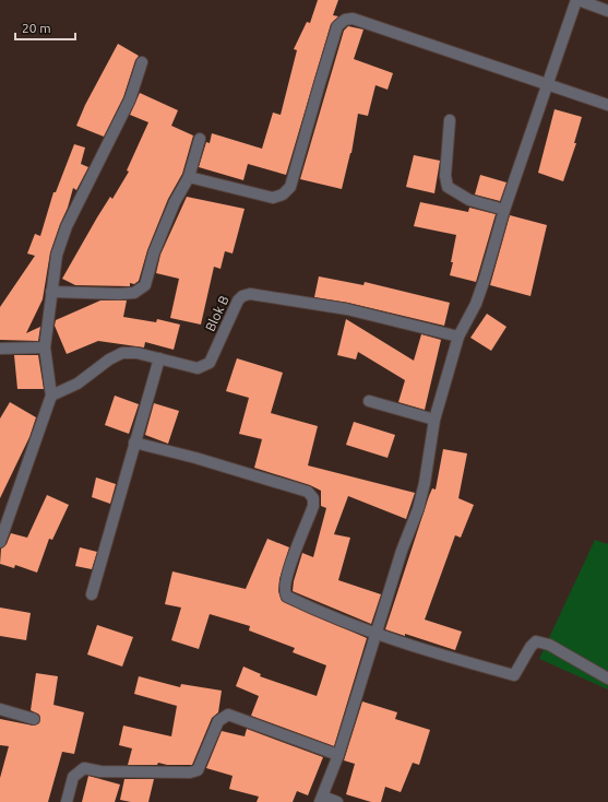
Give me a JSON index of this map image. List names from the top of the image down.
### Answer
{
  "streets": {
    "street": ["Blok B"]
  },
  "scale_bar": "20 m"
}
